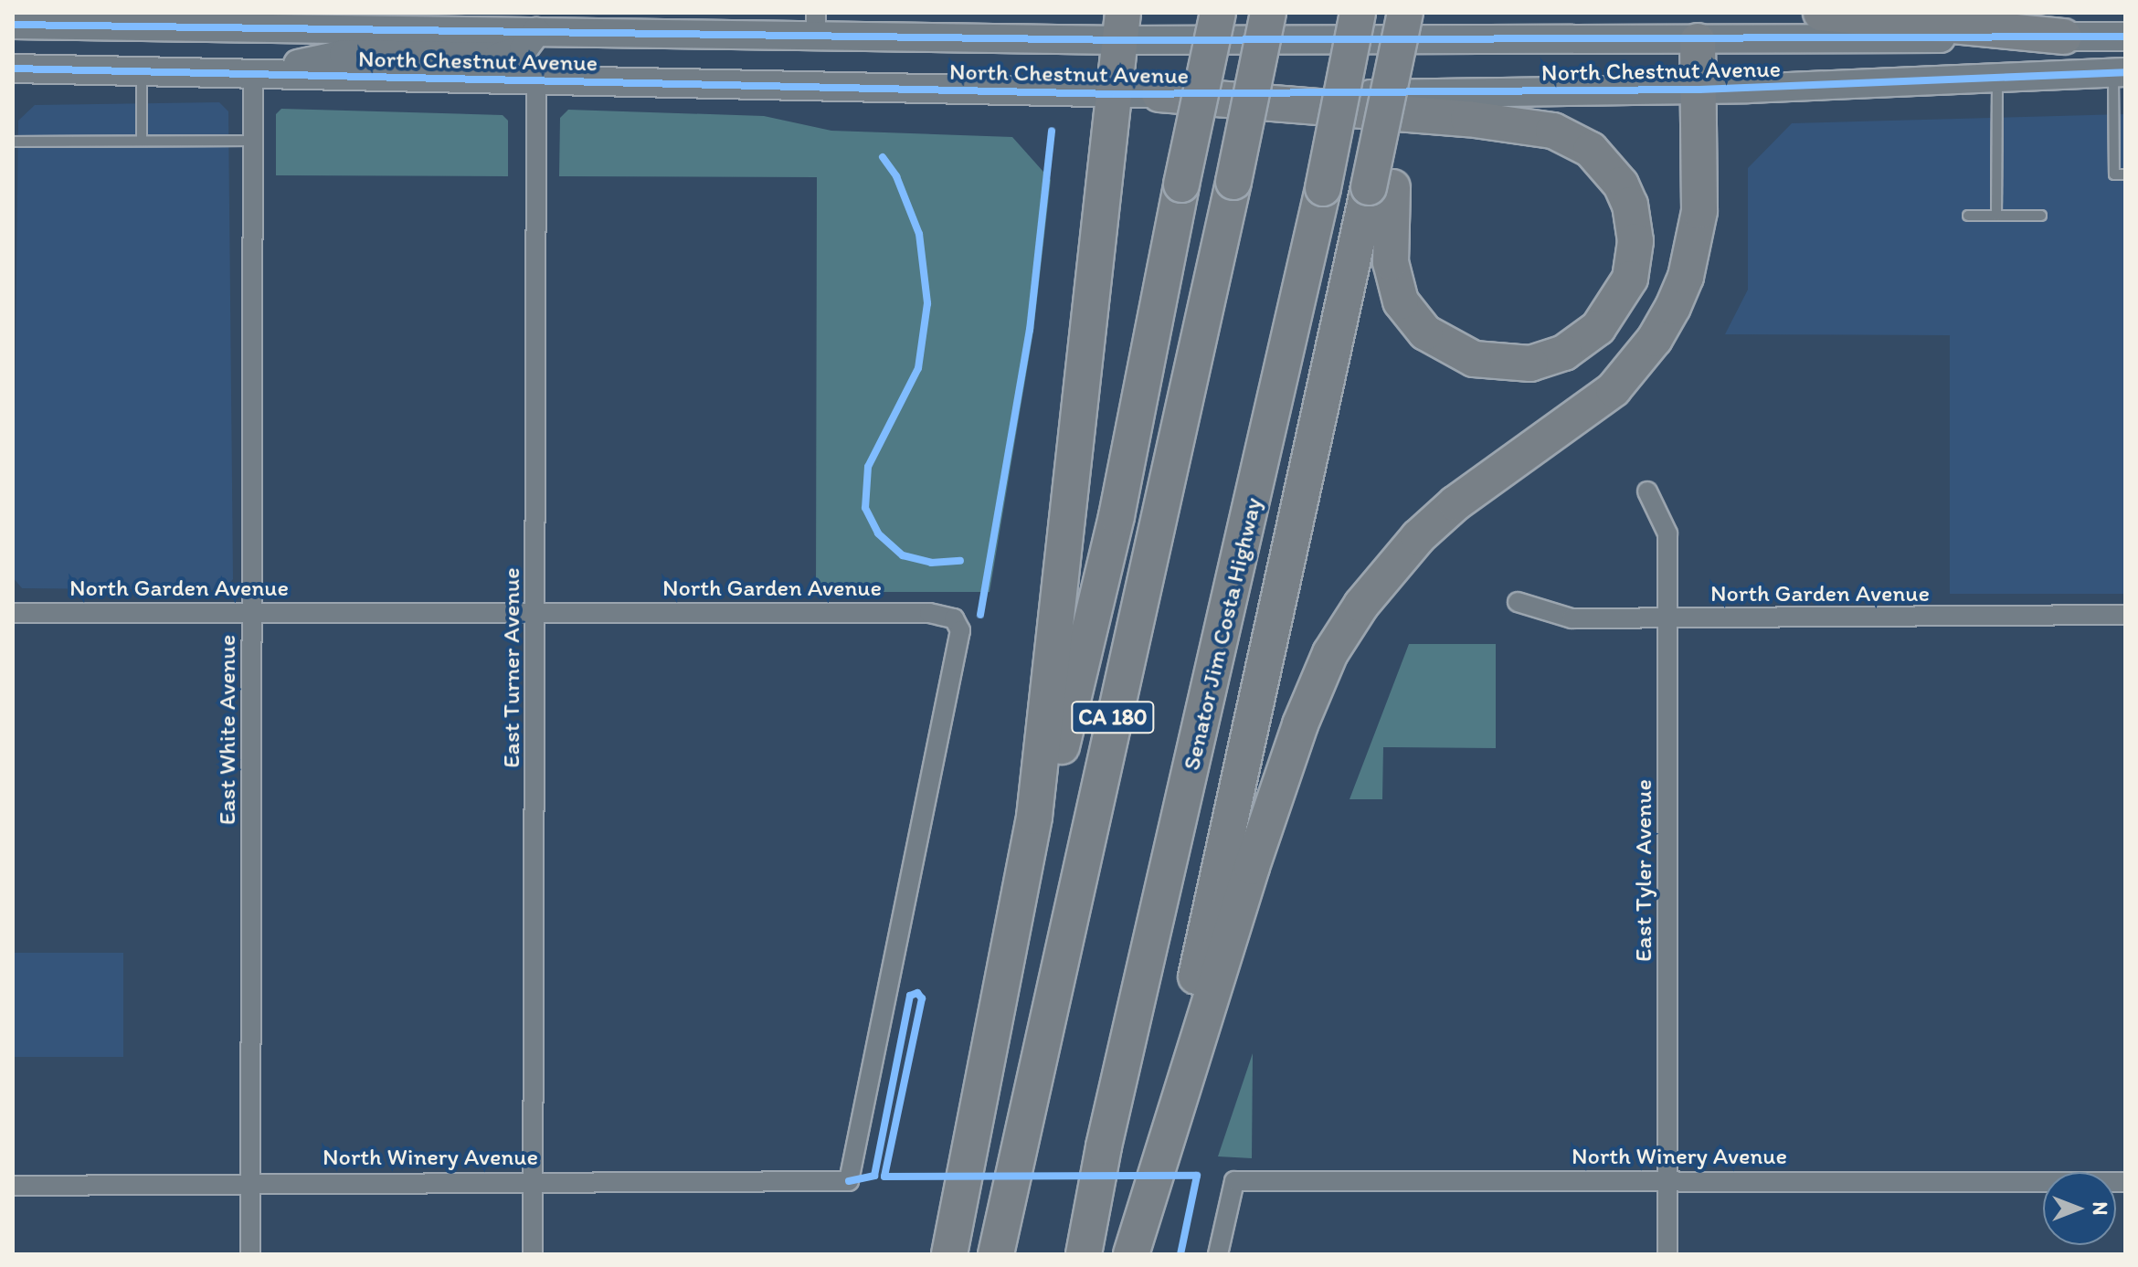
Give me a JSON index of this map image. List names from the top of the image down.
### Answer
{
  "streets": {
    "highway": ["Senator Jim Costa Highway", "CA 180"],
    "main road": ["North Chestnut Avenue"],
    "street": [
      "North Garden Avenue",
      "East Turner Avenue",
      "East White Avenue",
      "East Tyler Avenue",
      "North Winery Avenue"
    ]
  },
  "crossings": [
    ["North Chestnut Avenue", "East Turner Avenue"],
    ["North Chestnut Avenue", "East White Avenue"],
    ["North Garden Avenue", "East Turner Avenue"],
    ["North Garden Avenue", "East White Avenue"],
    ["North Garden Avenue", "East Tyler Avenue"],
    ["North Garden Avenue", "North Winery Avenue"],
    ["East Turner Avenue", "North Winery Avenue"],
    ["East White Avenue", "North Winery Avenue"],
    ["East Tyler Avenue", "North Winery Avenue"]
  ],
  "north": "right"
}
